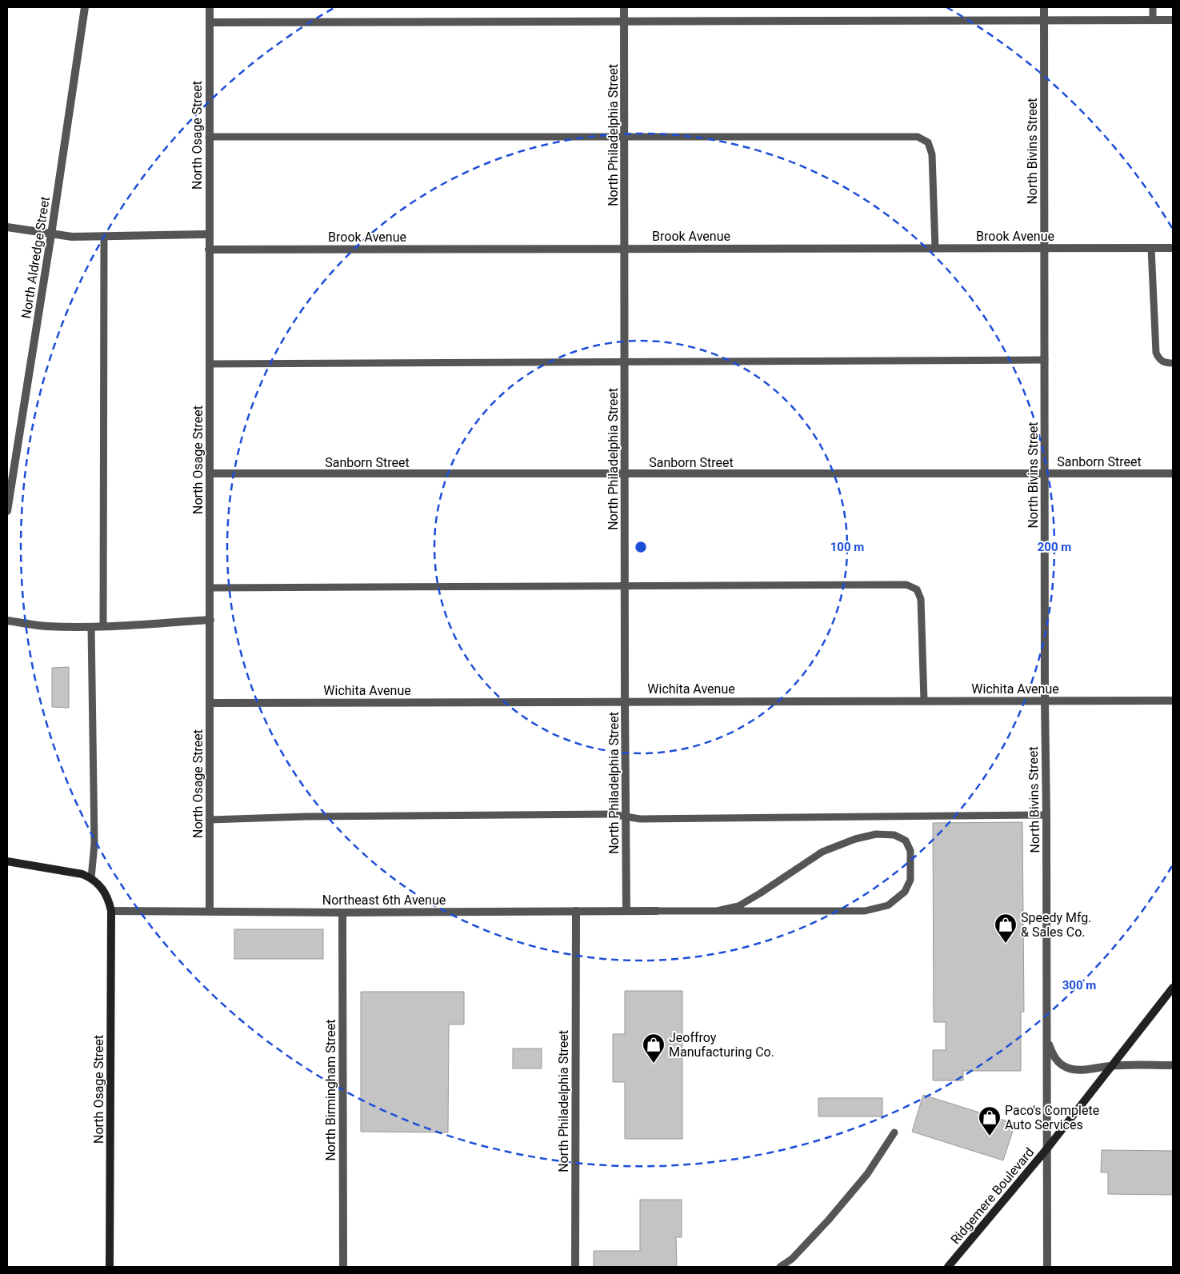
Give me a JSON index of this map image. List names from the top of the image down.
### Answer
{
  "streets": {
    "street": [
      "North Osage Street",
      "North Philadelphia Street",
      "North Bivins Street",
      "Brook Avenue",
      "North Aldredge Street",
      "Sanborn Street",
      "Wichita Avenue",
      "Northeast 6th Avenue",
      "North Birmingham Street",
      "Ridgemere Boulevard"
    ]
  },
  "crossings": [
    ["North Osage Street", "Brook Avenue"],
    ["North Osage Street", "Sanborn Street"],
    ["North Osage Street", "Wichita Avenue"],
    ["North Osage Street", "Northeast 6th Avenue"],
    ["North Philadelphia Street", "Brook Avenue"],
    ["North Philadelphia Street", "Sanborn Street"],
    ["North Philadelphia Street", "Wichita Avenue"],
    ["North Philadelphia Street", "Northeast 6th Avenue"],
    ["North Bivins Street", "Brook Avenue"],
    ["North Bivins Street", "Sanborn Street"],
    ["North Bivins Street", "Wichita Avenue"],
    ["North Bivins Street", "Ridgemere Boulevard"],
    ["Northeast 6th Avenue", "North Birmingham Street"]
  ],
  "places": {
    "shop": ["Speedy Mfg. & Sales Co.", "Jeoffroy Manufacturing Co.", "Paco's Complete Auto Services"]
  },
  "rings": ["100 m", "200 m", "300 m"]
}
